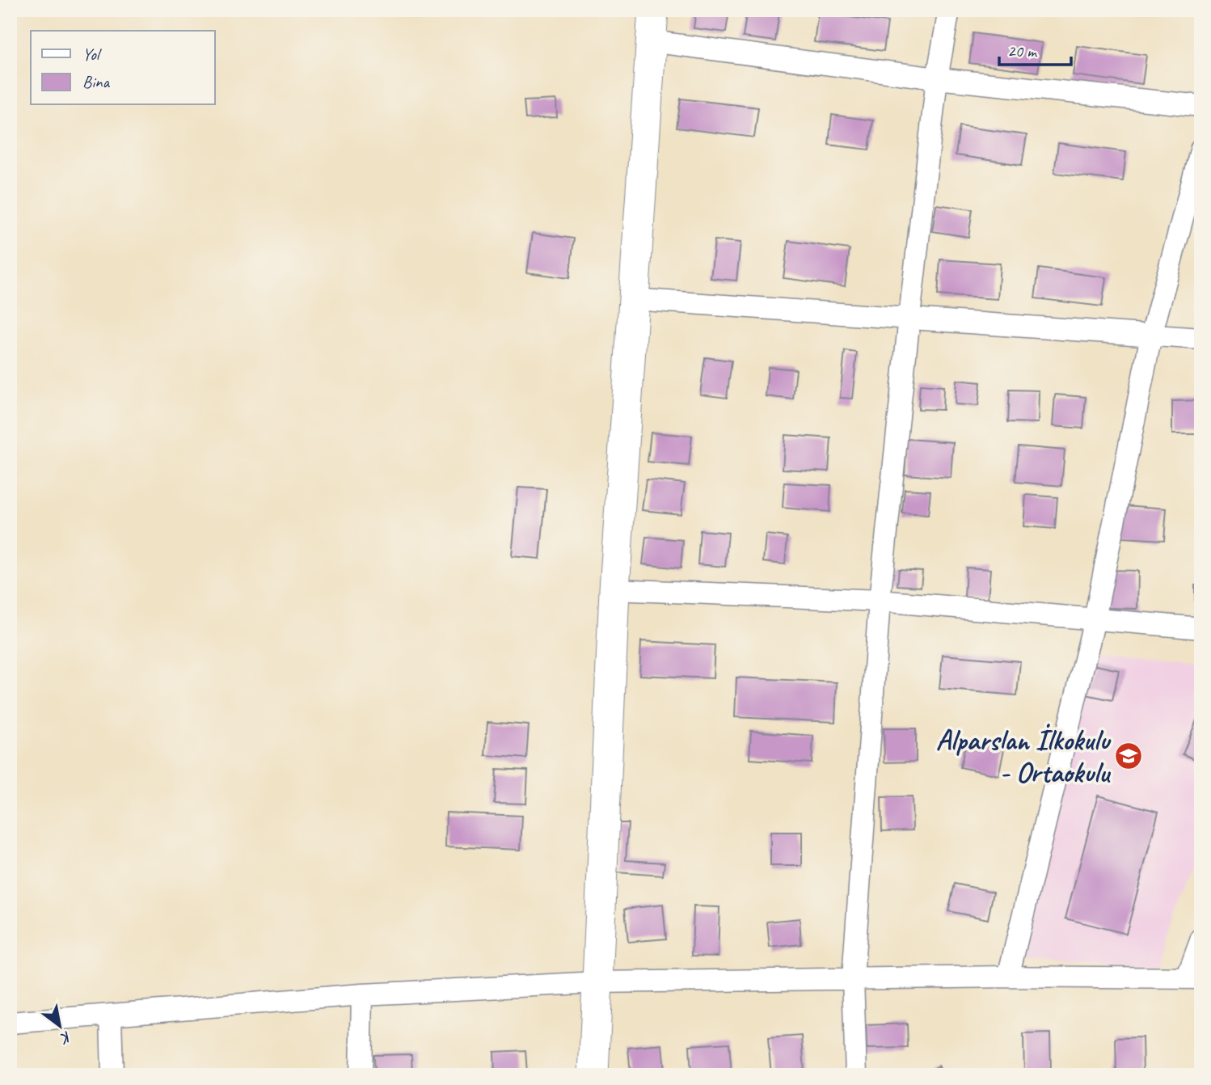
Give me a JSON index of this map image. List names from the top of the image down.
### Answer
{
  "places": {
    "school or university": ["Alparslan İlkokulu - Ortaokulu"]
  },
  "legend": ["Yol", "Bina"],
  "scale_bar": "20 m",
  "north": "bottom right"
}
